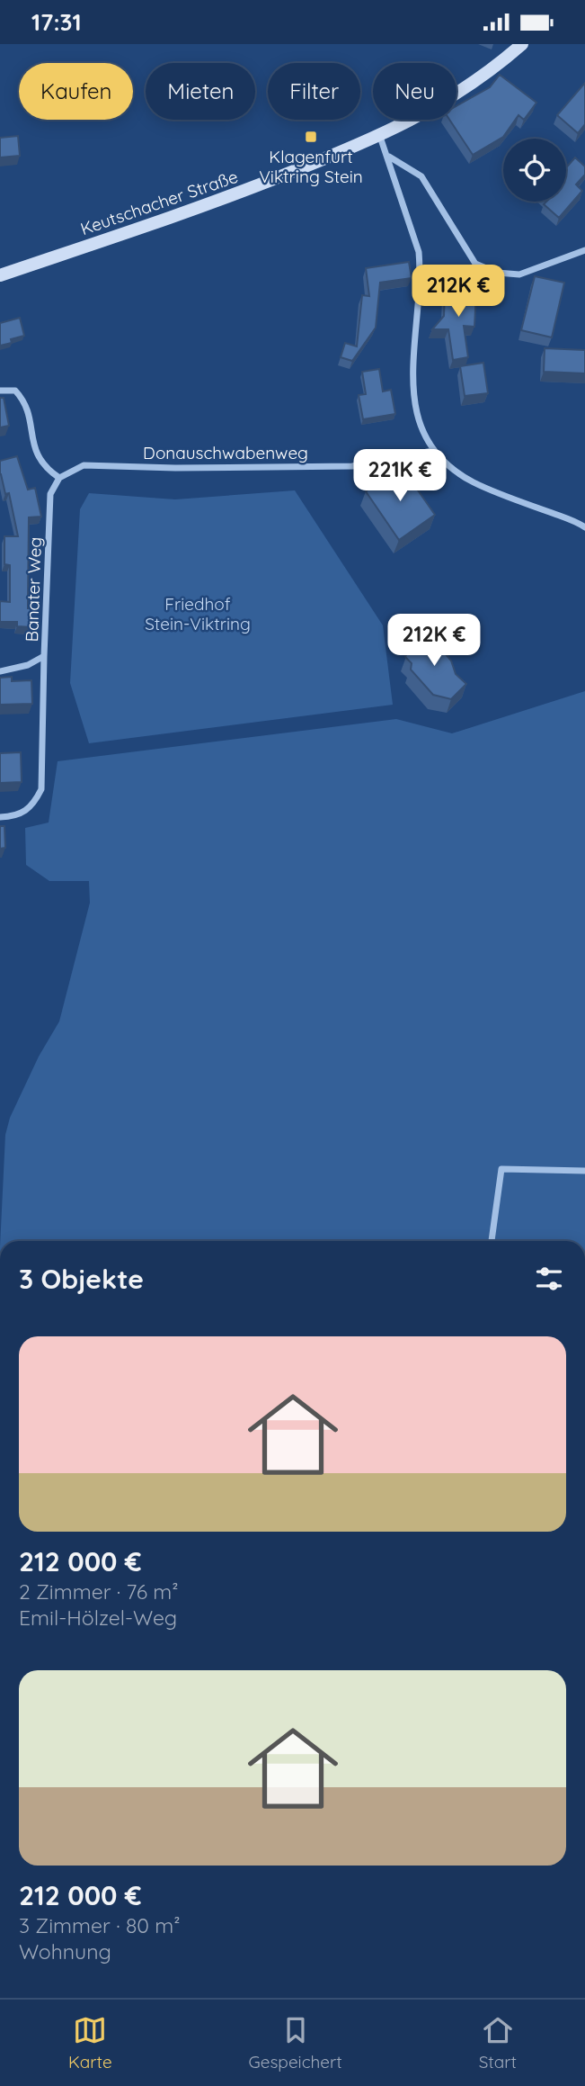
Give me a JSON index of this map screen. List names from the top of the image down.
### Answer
{
  "streets": {
    "main road": ["Keutschacher Straße"],
    "street": ["Donauschwabenweg", "Banater Weg"]
  },
  "crossings": [
    ["Donauschwabenweg", "Banater Weg"]
  ],
  "parks": ["Friedhof Stein-Viktring"],
  "places": {
    "transit": ["Klagenfurt Viktring Stein"]
  },
  "page": {
    "status": "17:31",
    "chip": [
      "Kaufen",
      "Mieten",
      "Filter",
      "Neu"
    ],
    "price": ["212K €", "221K €", "212K €"],
    "heading": "3 Objekte",
    "list": [
      {
        "name": "212 000 €",
        "note": "2 Zimmer · 76 m² · Emil-Hölzel-Weg"
      },
      {
        "name": "212 000 €",
        "note": "3 Zimmer · 80 m² · Wohnung"
      }
    ],
    "tabs": ["Karte", "Gespeichert", "Start"]
  }
}
